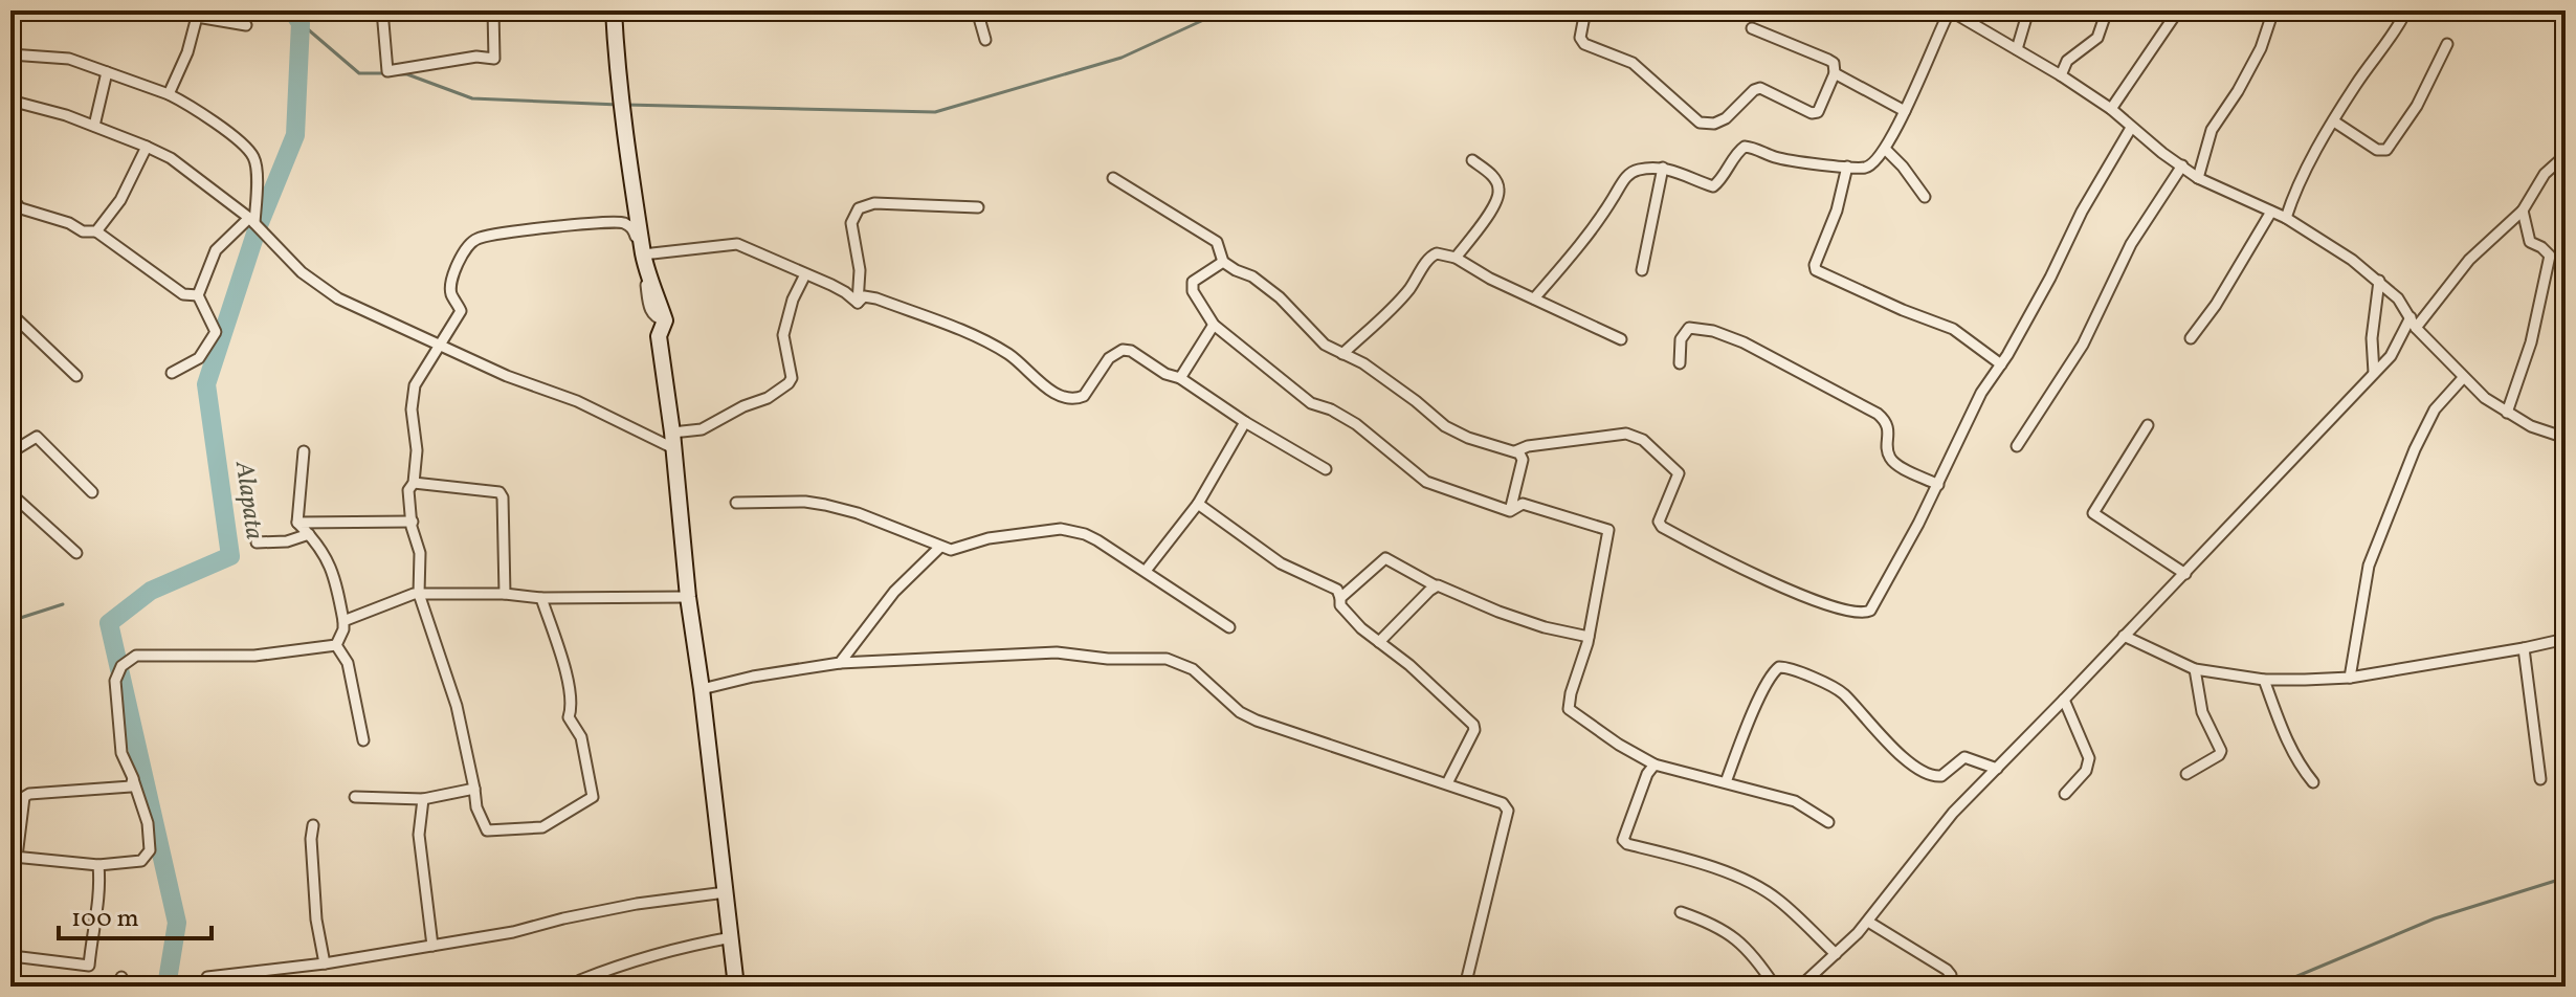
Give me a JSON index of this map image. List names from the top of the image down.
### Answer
{
  "water": ["Alapata"],
  "scale_bar": "100 m"
}
